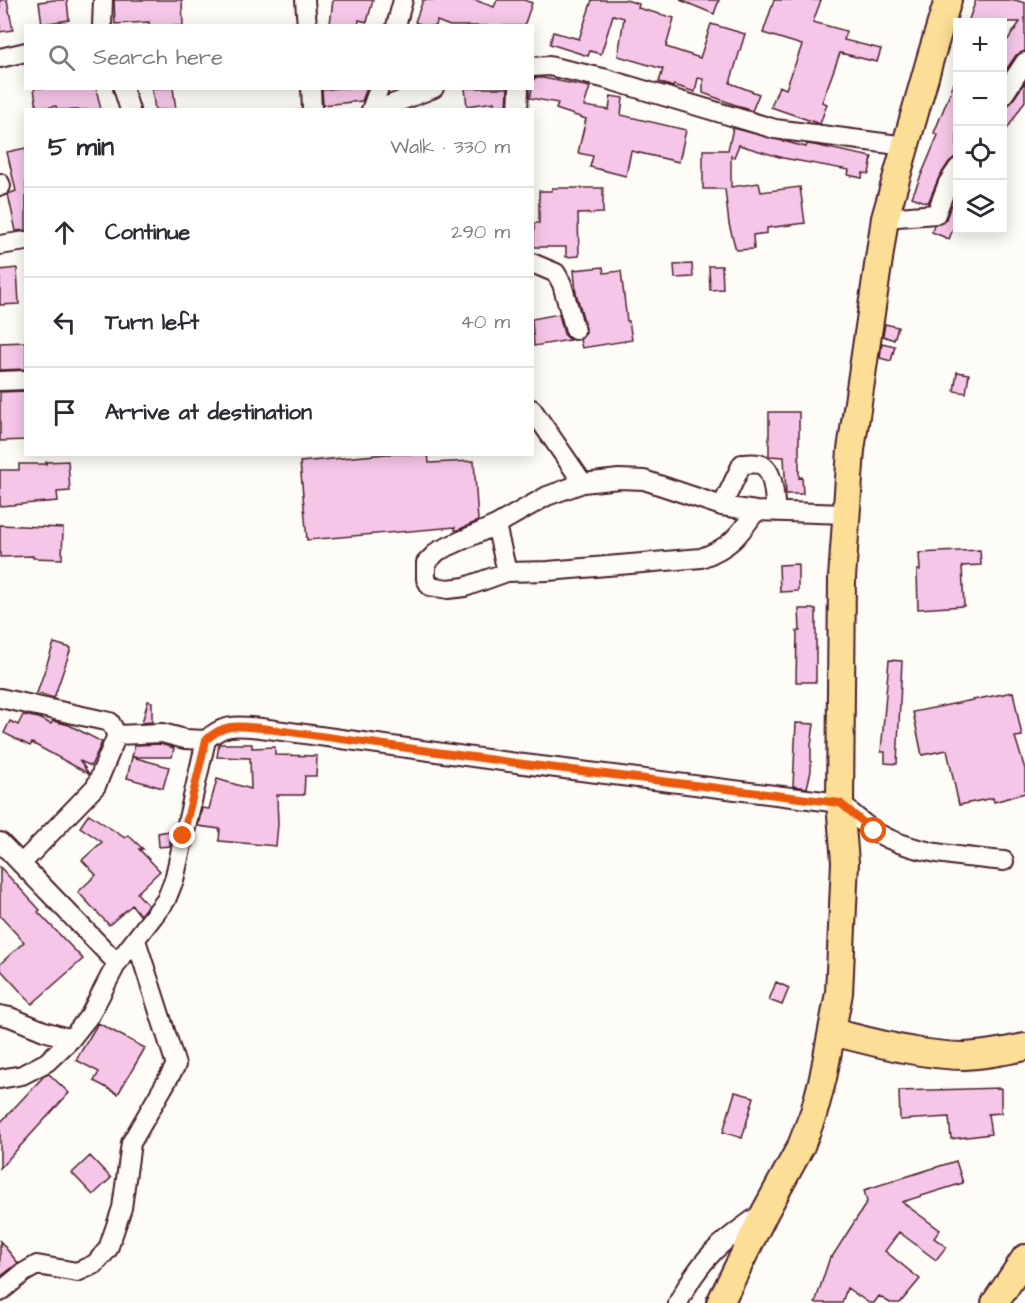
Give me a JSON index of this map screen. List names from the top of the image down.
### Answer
{
  "page": {
    "map_buttons": ["+", "−"],
    "search": "Search here",
    "heading": ["5 min", "Walk · 330 m"],
    "list": [
      ["Continue", "290 m"],
      ["Turn left", "40 m"],
      "Arrive at destination"
    ]
  }
}
